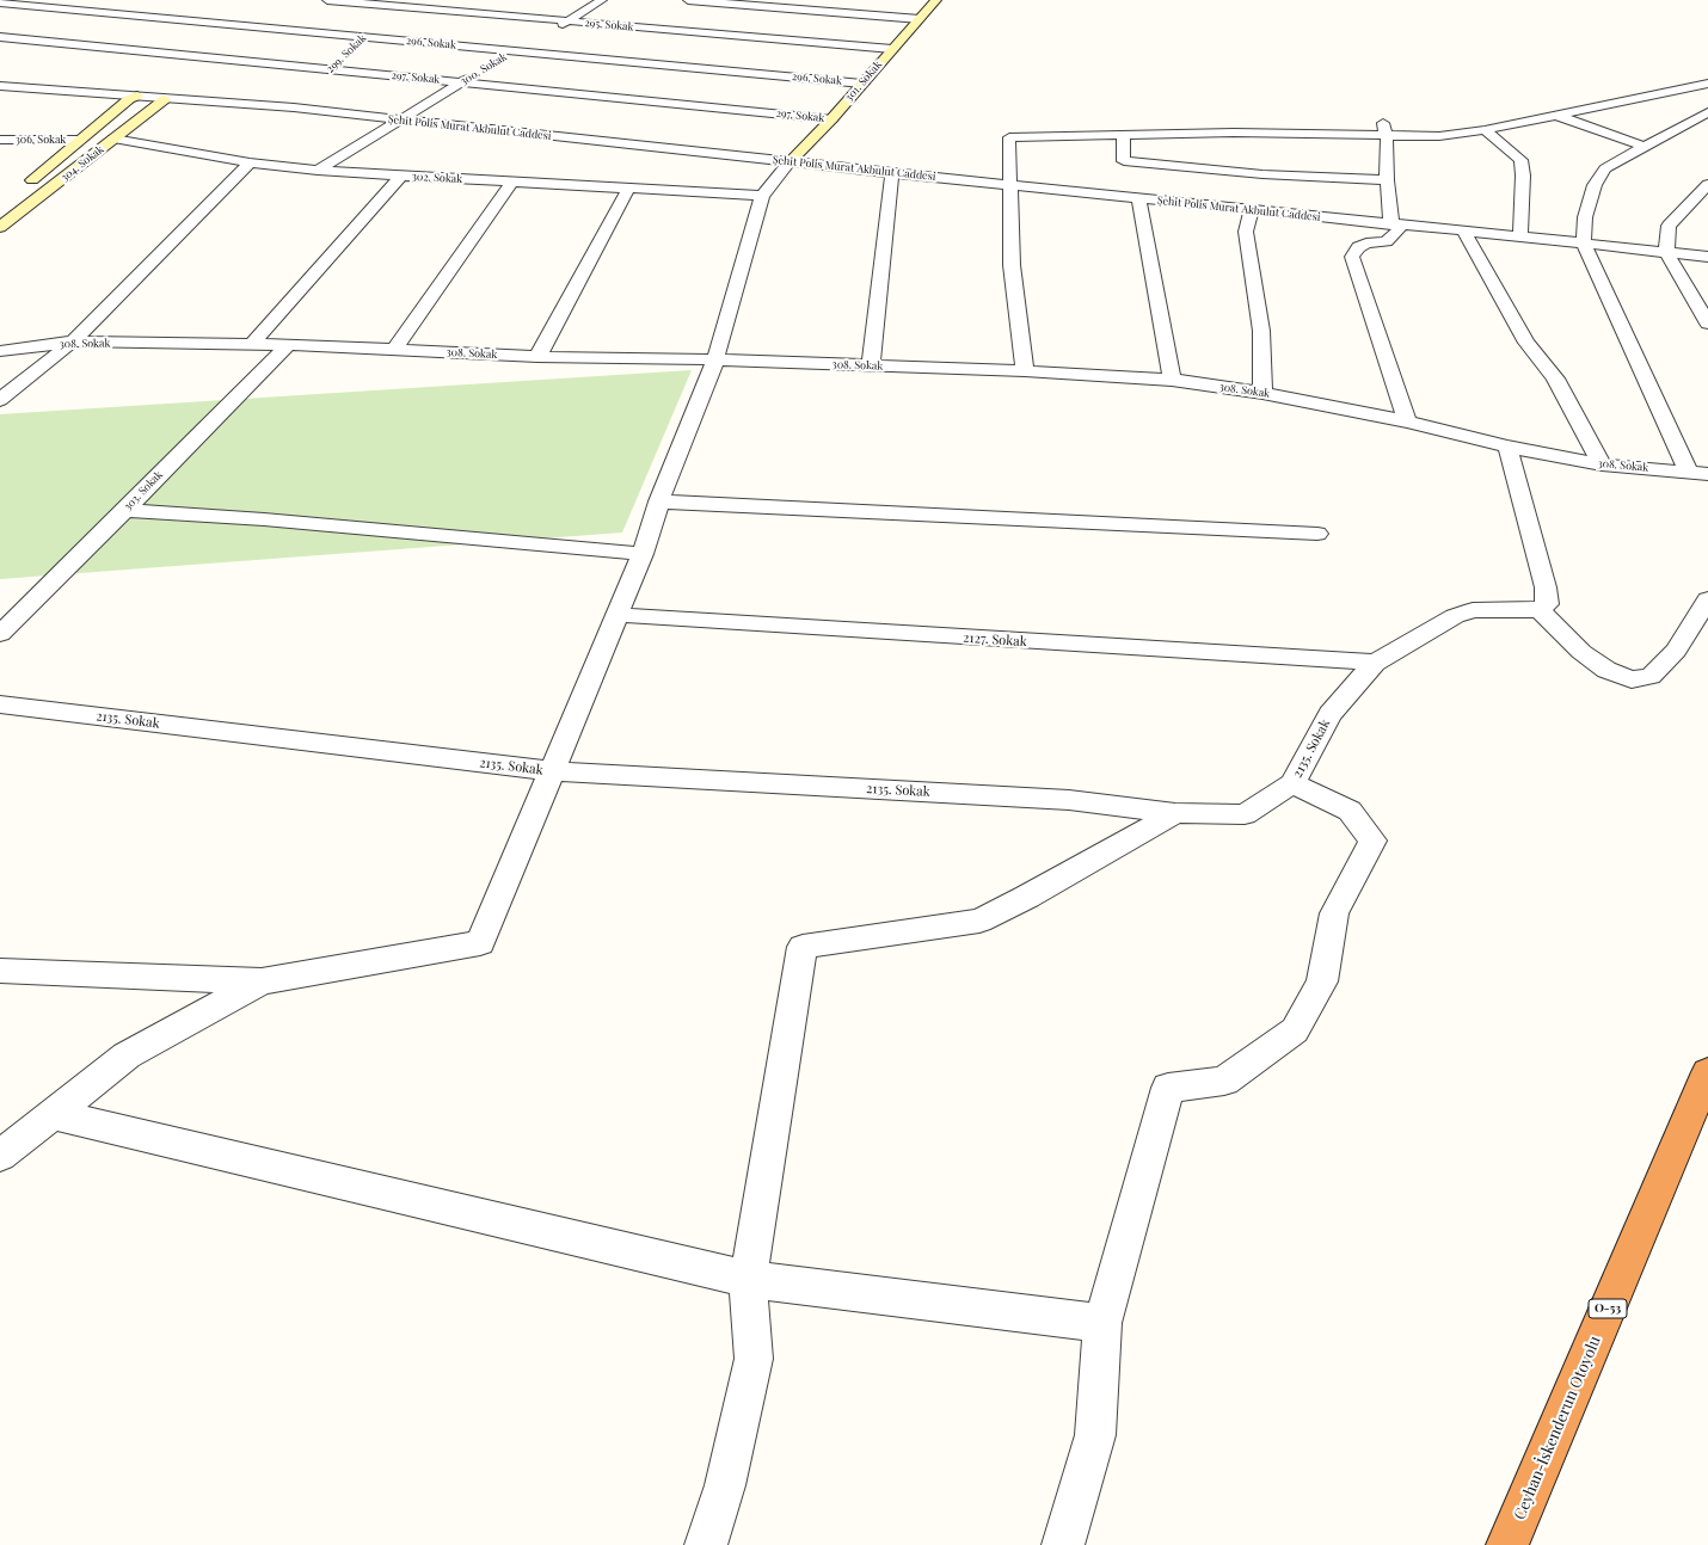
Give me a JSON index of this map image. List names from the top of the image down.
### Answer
{
  "streets": {
    "highway": ["O-53", "Ceyhan-İskenderun Otoyolu"],
    "street": [
      "295. Sokak",
      "296. Sokak",
      "299. Sokak",
      "300. Sokak",
      "297. Sokak",
      "301. Sokak",
      "Şehit Polis Murat Akbulut Caddesi",
      "306. Sokak",
      "304. Sokak",
      "302. Sokak",
      "308. Sokak",
      "303. Sokak",
      "2127. Sokak",
      "2135. Sokak"
    ]
  },
  "crossings": [
    ["295. Sokak", "299. Sokak"],
    ["295. Sokak", "301. Sokak"],
    ["296. Sokak", "299. Sokak"],
    ["296. Sokak", "300. Sokak"],
    ["296. Sokak", "301. Sokak"],
    ["299. Sokak", "297. Sokak"],
    ["300. Sokak", "297. Sokak"],
    ["300. Sokak", "Şehit Polis Murat Akbulut Caddesi"],
    ["300. Sokak", "302. Sokak"],
    ["297. Sokak", "301. Sokak"],
    ["301. Sokak", "Şehit Polis Murat Akbulut Caddesi"],
    ["Şehit Polis Murat Akbulut Caddesi", "304. Sokak"],
    ["306. Sokak", "304. Sokak"],
    ["304. Sokak", "302. Sokak"],
    ["308. Sokak", "303. Sokak"],
    ["2127. Sokak", "2135. Sokak"]
  ]
}
